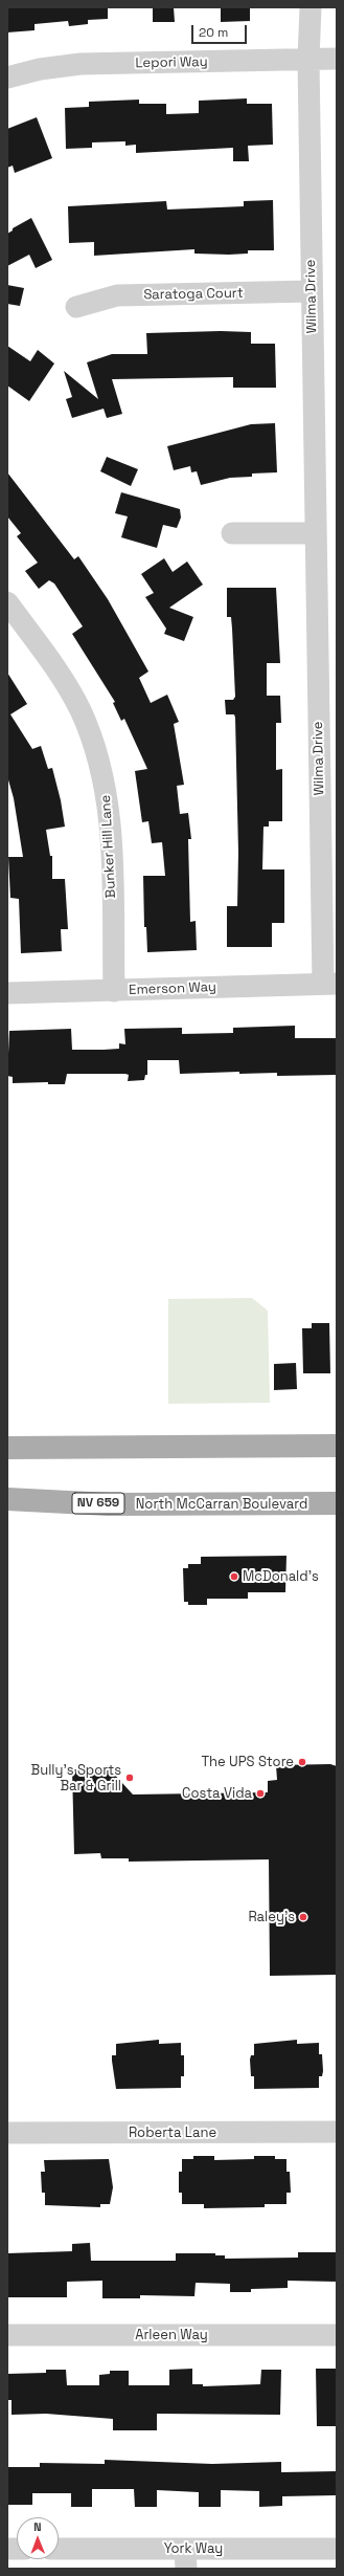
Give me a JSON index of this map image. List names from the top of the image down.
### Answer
{
  "streets": {
    "main road": ["NV 659", "North McCarran Boulevard"],
    "street": [
      "Lepori Way",
      "Saratoga Court",
      "Wilma Drive",
      "Bunker Hill Lane",
      "Emerson Way",
      "Roberta Lane",
      "Arleen Way",
      "York Way"
    ]
  },
  "crossings": [
    ["Lepori Way", "Wilma Drive"],
    ["Saratoga Court", "Wilma Drive"],
    ["Wilma Drive", "Emerson Way"],
    ["Bunker Hill Lane", "Emerson Way"]
  ],
  "places": [
    "McDonald's",
    "The UPS Store",
    "Bully's Sports Bar & Grill",
    "Costa Vida",
    "Raley's"
  ],
  "scale_bar": "20 m",
  "north": "top"
}
